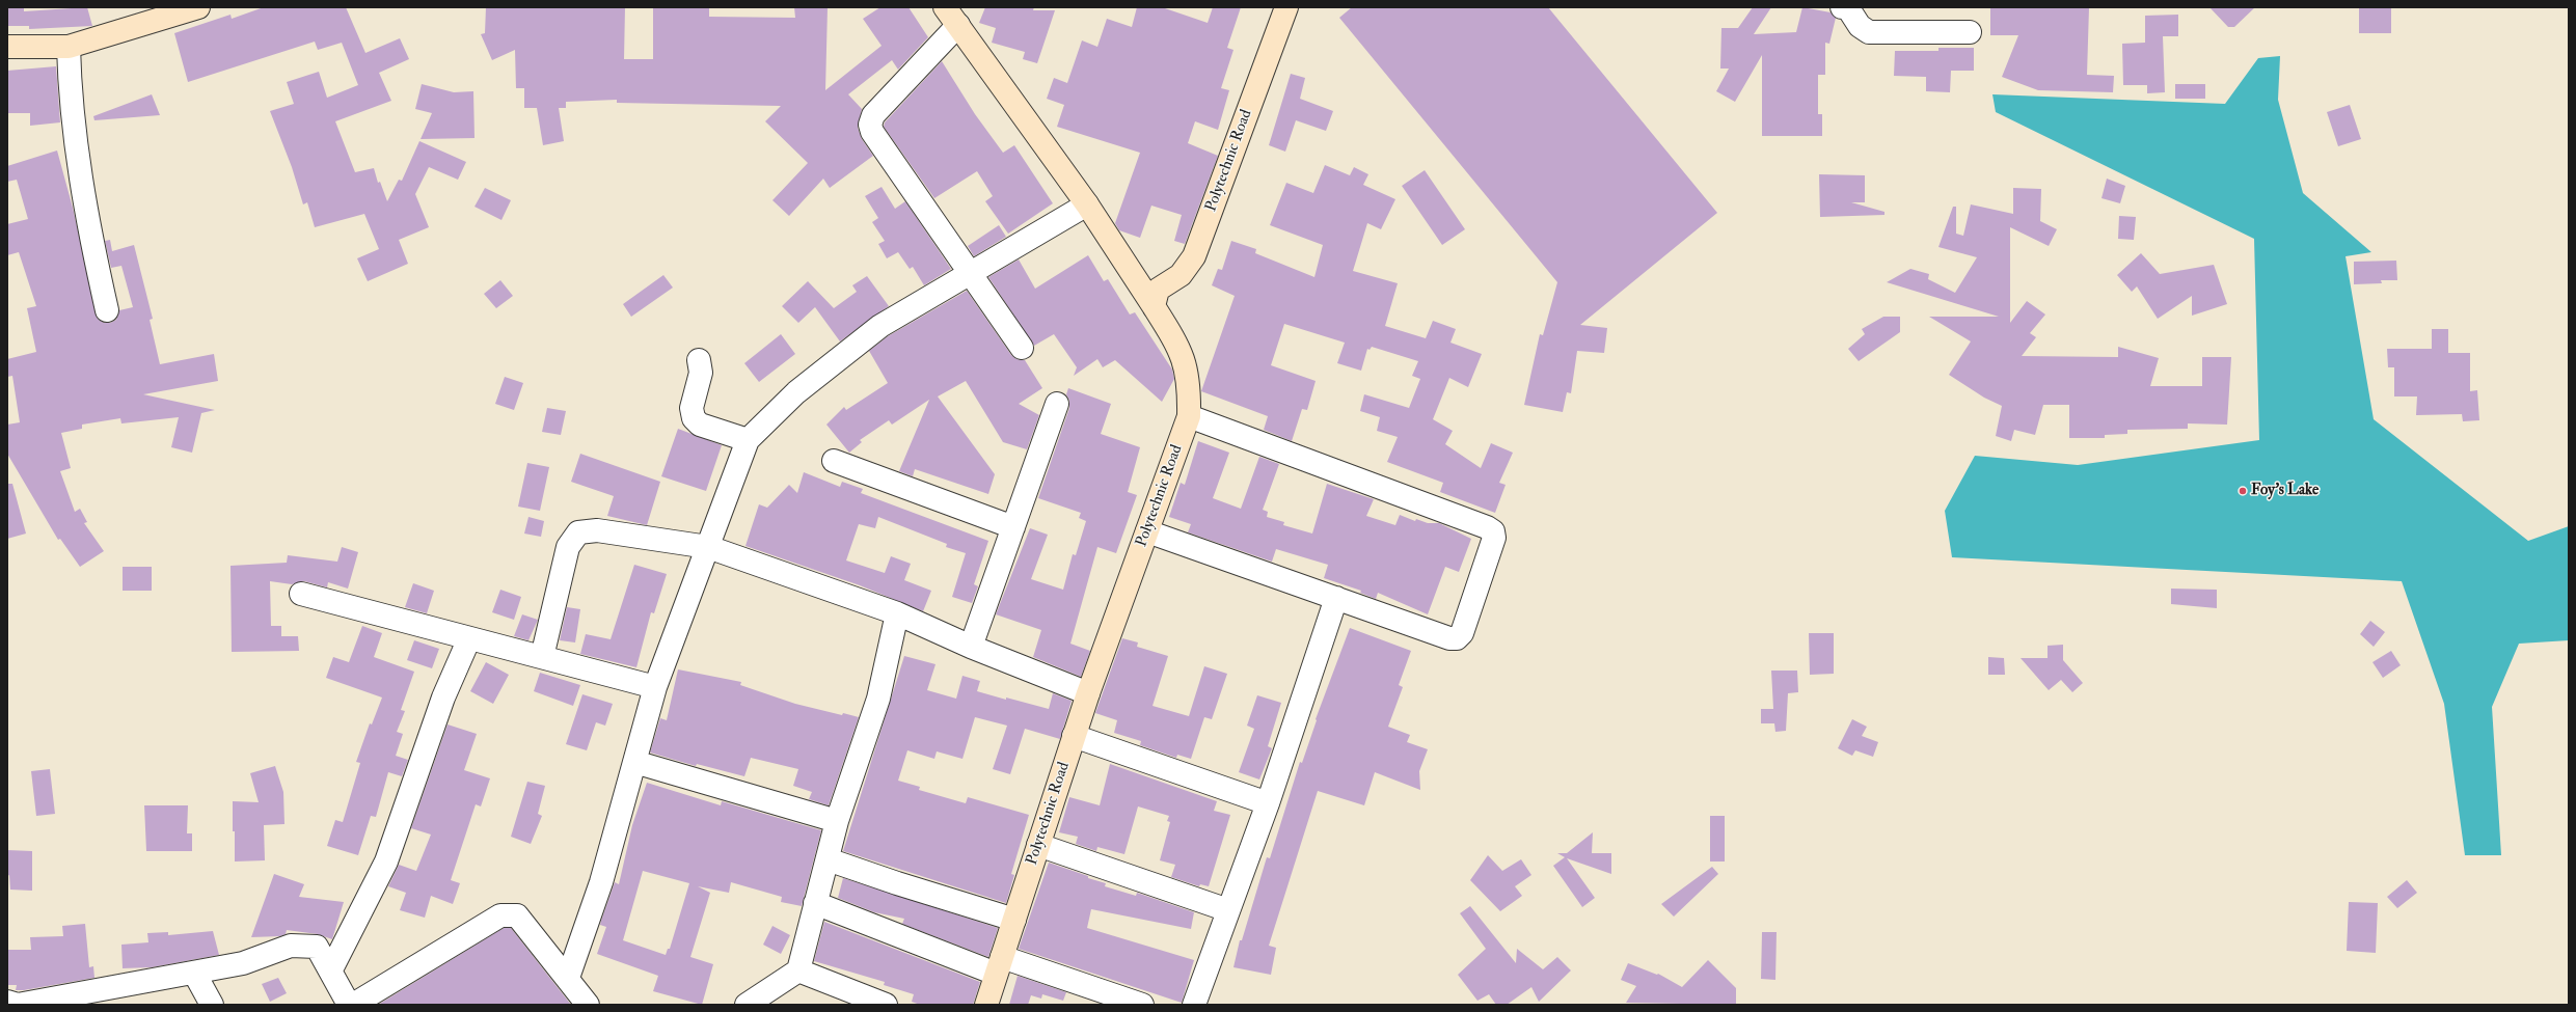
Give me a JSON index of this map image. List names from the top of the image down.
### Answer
{
  "streets": {
    "street": ["Polytechnic Road"]
  },
  "places": ["Foy's Lake"]
}
